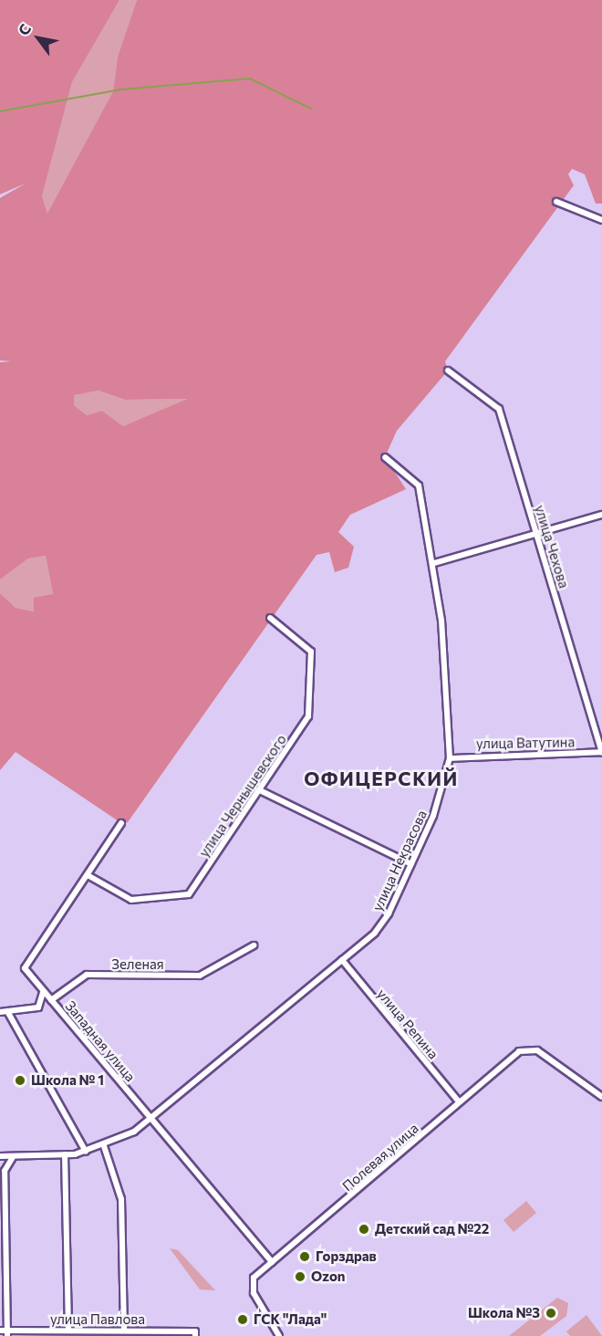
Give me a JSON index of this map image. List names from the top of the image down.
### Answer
{
  "streets": {
    "street": [
      "улица Чехова",
      "улица Ватутина",
      "улица Чернышевского",
      "улица Некрасова",
      "Зеленая",
      "улица Репина",
      "Западная улица",
      "Полевая улица",
      "улица Павлова"
    ]
  },
  "crossings": [
    ["улица Чехова", "улица Ватутина"],
    ["улица Ватутина", "улица Некрасова"],
    ["улица Чернышевского", "Западная улица"],
    ["улица Некрасова", "улица Репина"],
    ["улица Некрасова", "Западная улица"],
    ["Зеленая", "Западная улица"],
    ["улица Репина", "Полевая улица"],
    ["Западная улица", "Полевая улица"]
  ],
  "districts": ["ОФИЦЕРСКИЙ"],
  "places": [
    "Школа № 1",
    "Детский сад №22",
    "Горздрав",
    "Ozon",
    "Школа №3",
    "ГСК \"Лада\""
  ],
  "north": "top left"
}
